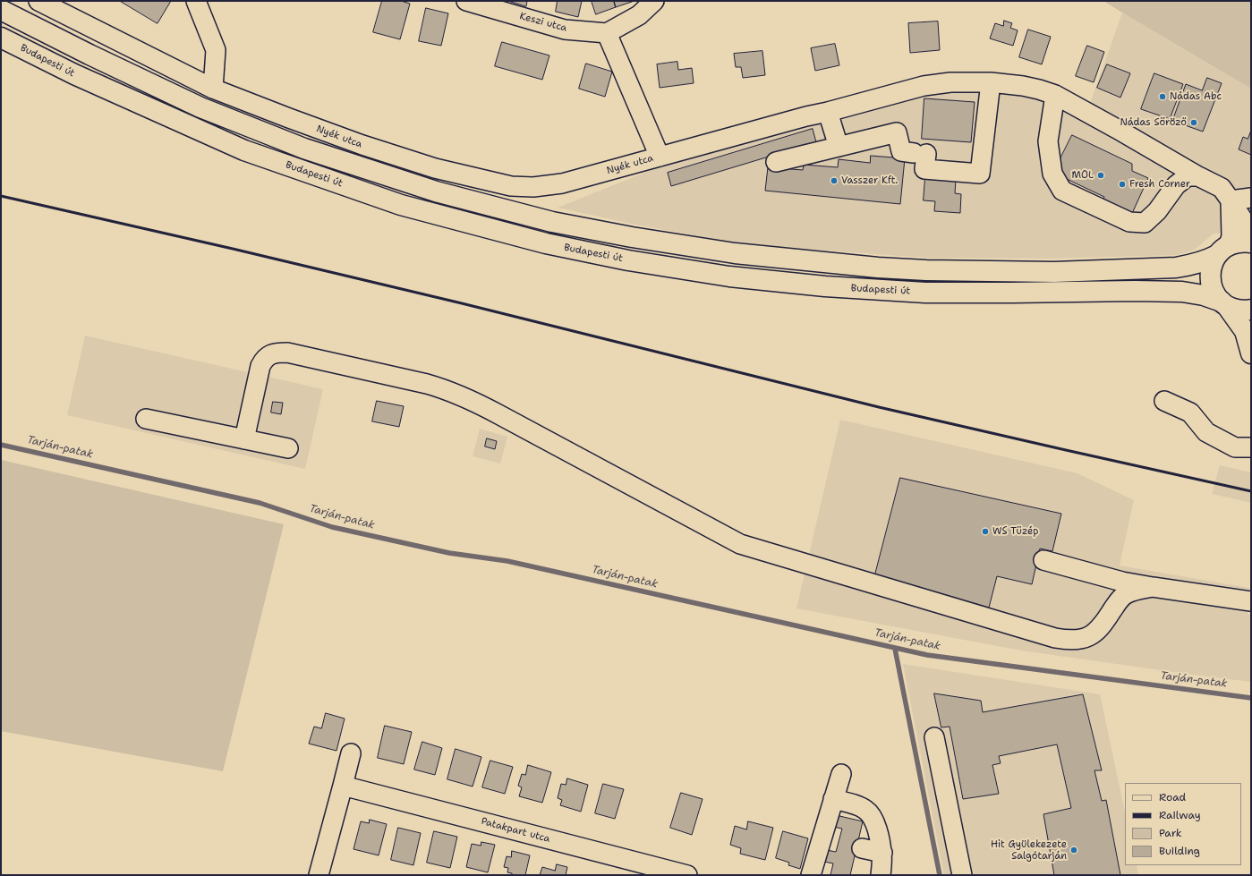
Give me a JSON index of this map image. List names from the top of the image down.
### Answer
{
  "streets": {
    "main road": ["Budapesti út"],
    "street": ["Keszi utca", "Nyék utca", "Patakpart utca"]
  },
  "water": ["Tarján-patak"],
  "places": [
    "Nádas Abc",
    "Nádas Söröző",
    "MOL",
    "Vasszer Kft.",
    "Fresh Corner",
    "WS Tüzép",
    "Hit Gyülekezete Salgótarján"
  ],
  "legend": [
    "Road",
    "Railway",
    "Park",
    "Building"
  ]
}
